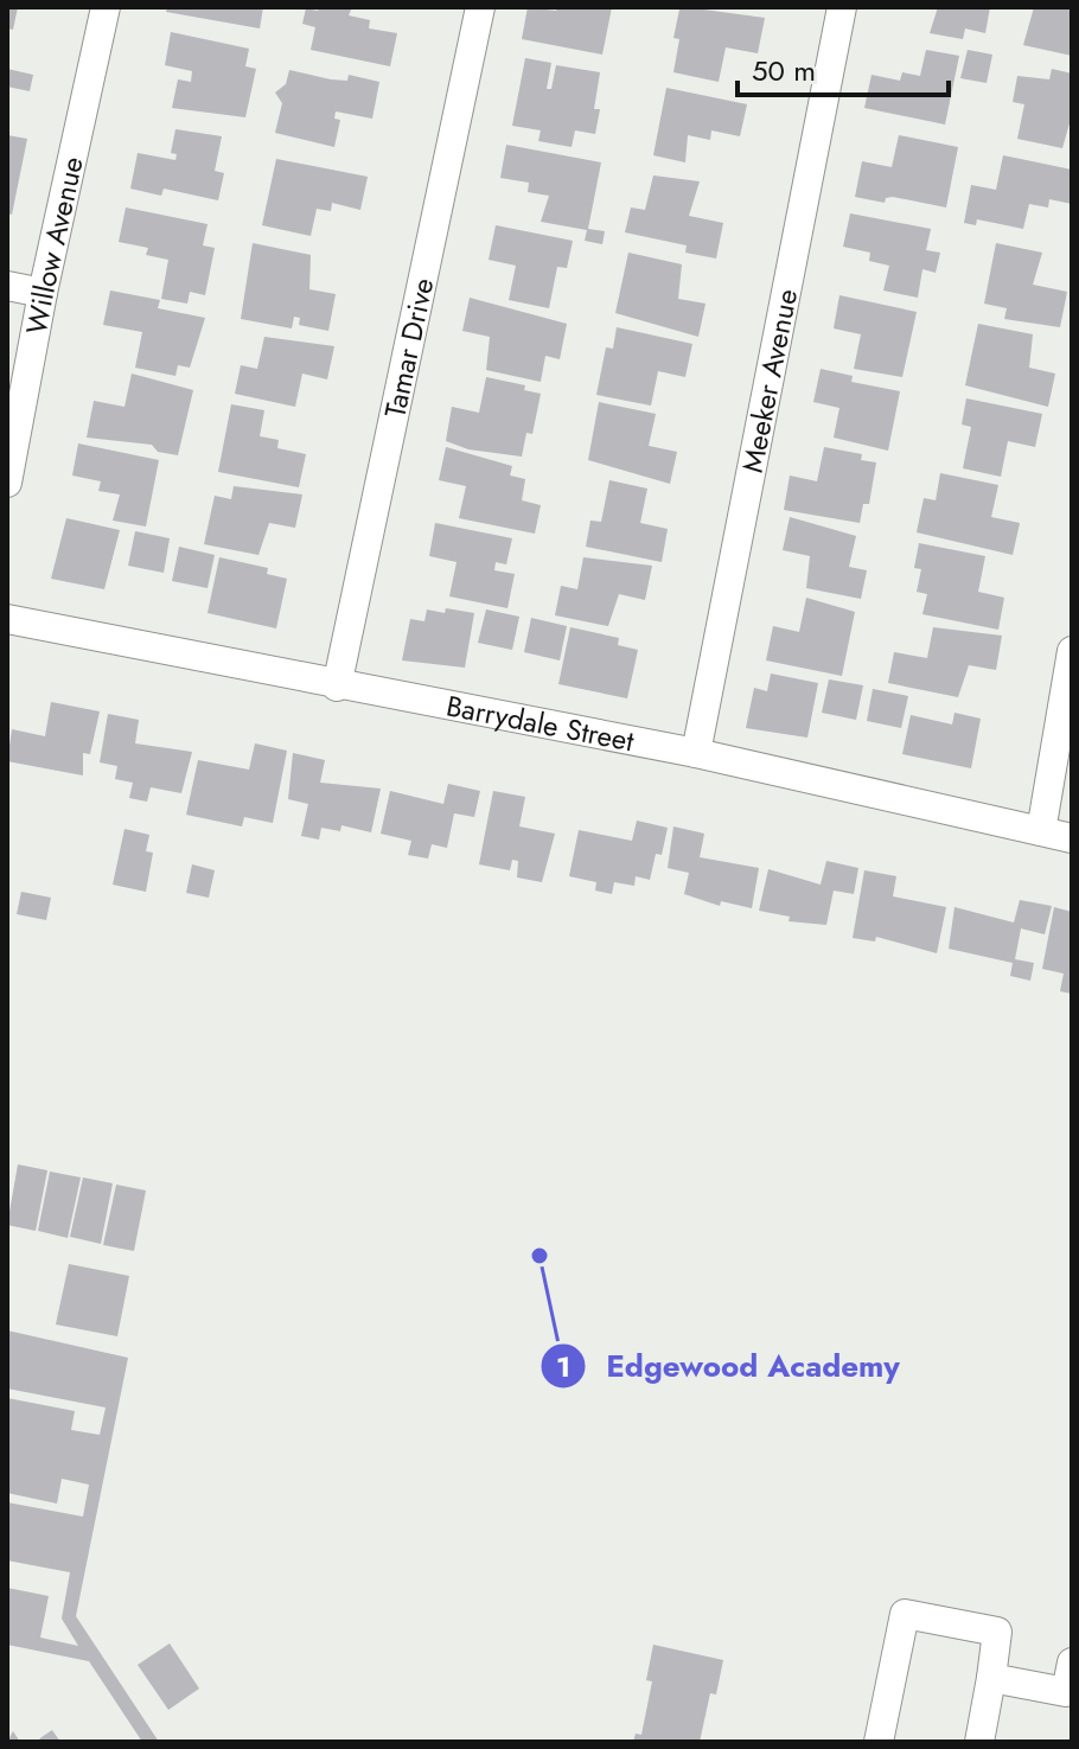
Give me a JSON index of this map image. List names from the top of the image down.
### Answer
{
  "streets": {
    "street": [
      "Willow Avenue",
      "Tamar Drive",
      "Meeker Avenue",
      "Barrydale Street"
    ]
  },
  "crossings": [
    ["Tamar Drive", "Barrydale Street"],
    ["Meeker Avenue", "Barrydale Street"]
  ],
  "places": ["Edgewood Academy"],
  "scale_bar": "50 m"
}
